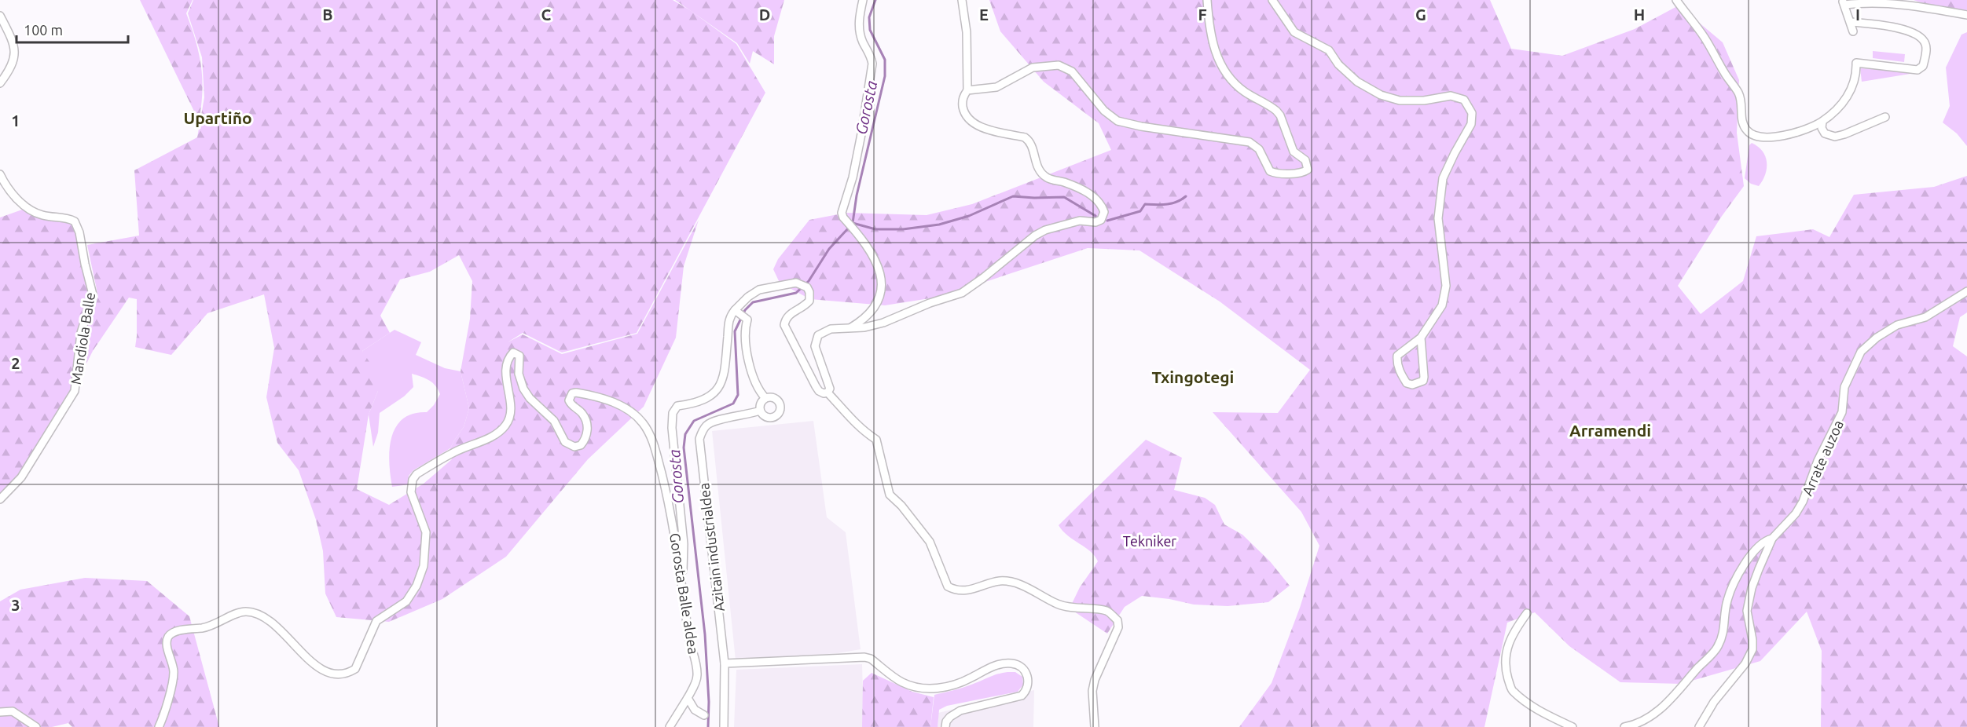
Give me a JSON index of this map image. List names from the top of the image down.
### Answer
{
  "streets": {
    "street": [
      "Mandiola Balle",
      "Arrate auzoa",
      "Azitain industrialdea",
      "Gorosta Balle aldea"
    ]
  },
  "districts": ["Upartiño", "Txingotegi", "Arramendi"],
  "water": ["Gorosta"],
  "parks": ["Tekniker"],
  "scale_bar": "100 m",
  "grid": {
    "columns": [
      "B",
      "C",
      "D",
      "E",
      "F",
      "G",
      "H",
      "I"
    ],
    "rows": ["1", "2", "3"]
  }
}
